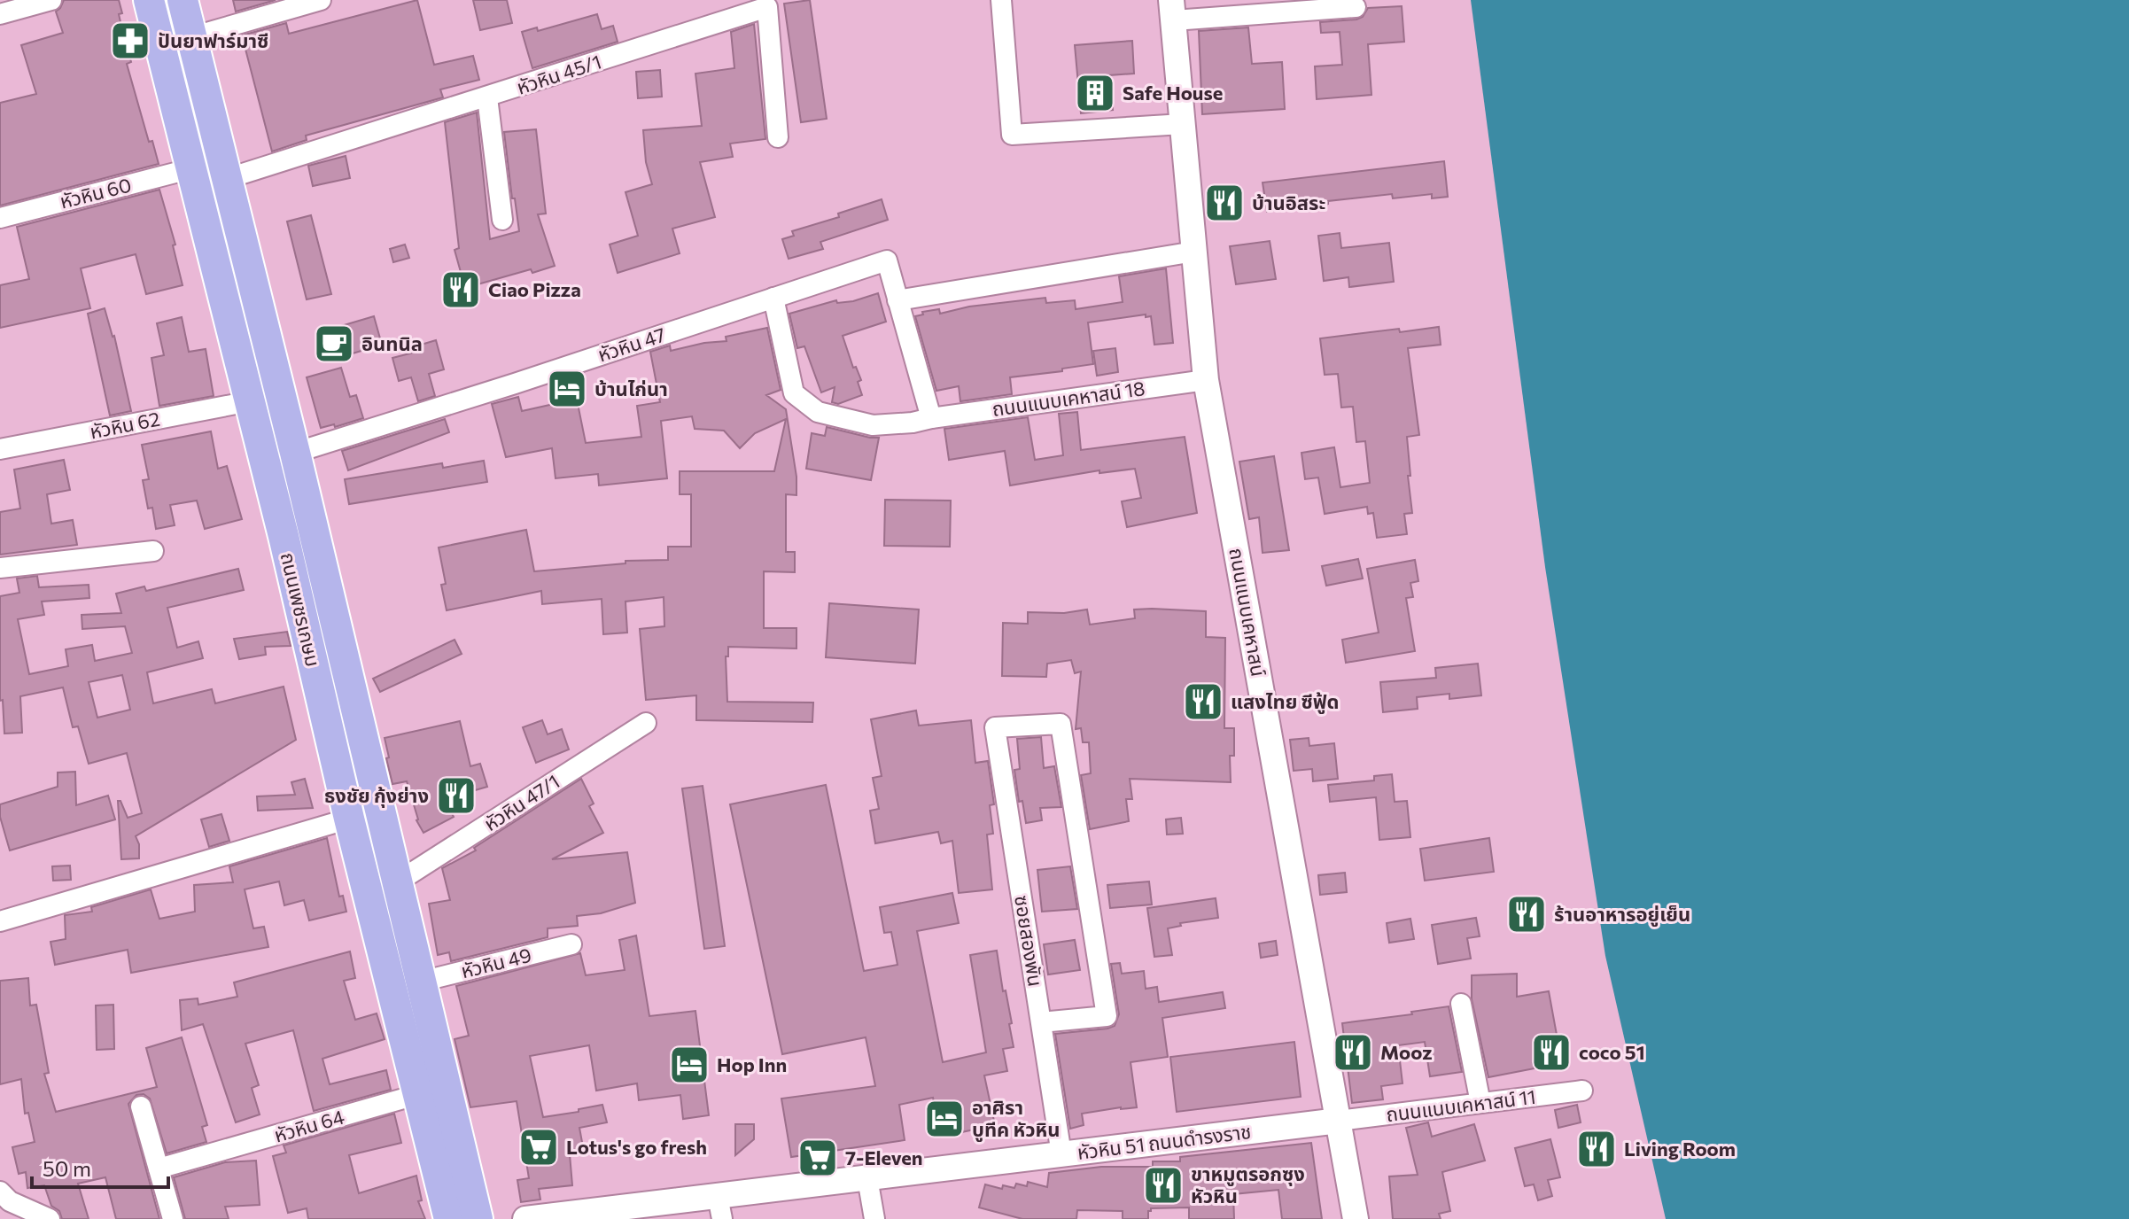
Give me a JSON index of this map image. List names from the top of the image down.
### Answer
{
  "streets": {
    "main road": ["ถนนเพชรเกษม"],
    "street": [
      "หัวหิน 45/1",
      "หัวหิน 60",
      "หัวหิน 47",
      "ถนนแนบเคหาสน์ 18",
      "หัวหิน 62",
      "ถนนแนบเคหาสน์",
      "หัวหิน 47/1",
      "ซอยสองพัน",
      "หัวหิน 49",
      "ถนนแนบเคหาสน์ 11",
      "หัวหิน 64",
      "หัวหิน 51 ถนนดำรงราช"
    ]
  },
  "crossings": [
    ["หัวหิน 45/1", "ถนนเพชรเกษม"],
    ["หัวหิน 60", "ถนนเพชรเกษม"],
    ["หัวหิน 47", "ถนนแนบเคหาสน์ 18"],
    ["หัวหิน 47", "ถนนเพชรเกษม"],
    ["ถนนแนบเคหาสน์ 18", "ถนนแนบเคหาสน์"],
    ["หัวหิน 62", "ถนนเพชรเกษม"],
    ["ถนนเพชรเกษม", "หัวหิน 47/1"],
    ["ถนนเพชรเกษม", "หัวหิน 49"],
    ["ถนนเพชรเกษม", "หัวหิน 64"],
    ["ถนนแนบเคหาสน์", "ถนนแนบเคหาสน์ 11"],
    ["ถนนแนบเคหาสน์", "หัวหิน 51 ถนนดำรงราช"],
    ["ซอยสองพัน", "หัวหิน 51 ถนนดำรงราช"],
    ["ถนนแนบเคหาสน์ 11", "หัวหิน 51 ถนนดำรงราช"]
  ],
  "places": {
    "pharmacy": ["ปันยาฟาร์มาซี"],
    "building": ["Safe House"],
    "restaurant": [
      "บ้านอิสระ",
      "Ciao Pizza",
      "แสงไทย ซีฟู้ด",
      "ธงชัย กุ้งย่าง",
      "ร้านอาหารอยู่เย็น",
      "Mooz",
      "coco 51",
      "Living Room",
      "ขาหมูตรอกซุง หัวหิน"
    ],
    "cafe": ["อินทนิล"],
    "hotel": ["บ้านไก่นา", "Hop Inn", "อาศิรา บูทีค หัวหิน"],
    "supermarket": ["Lotus's go fresh", "7-Eleven"]
  },
  "scale_bar": "50 m"
}
